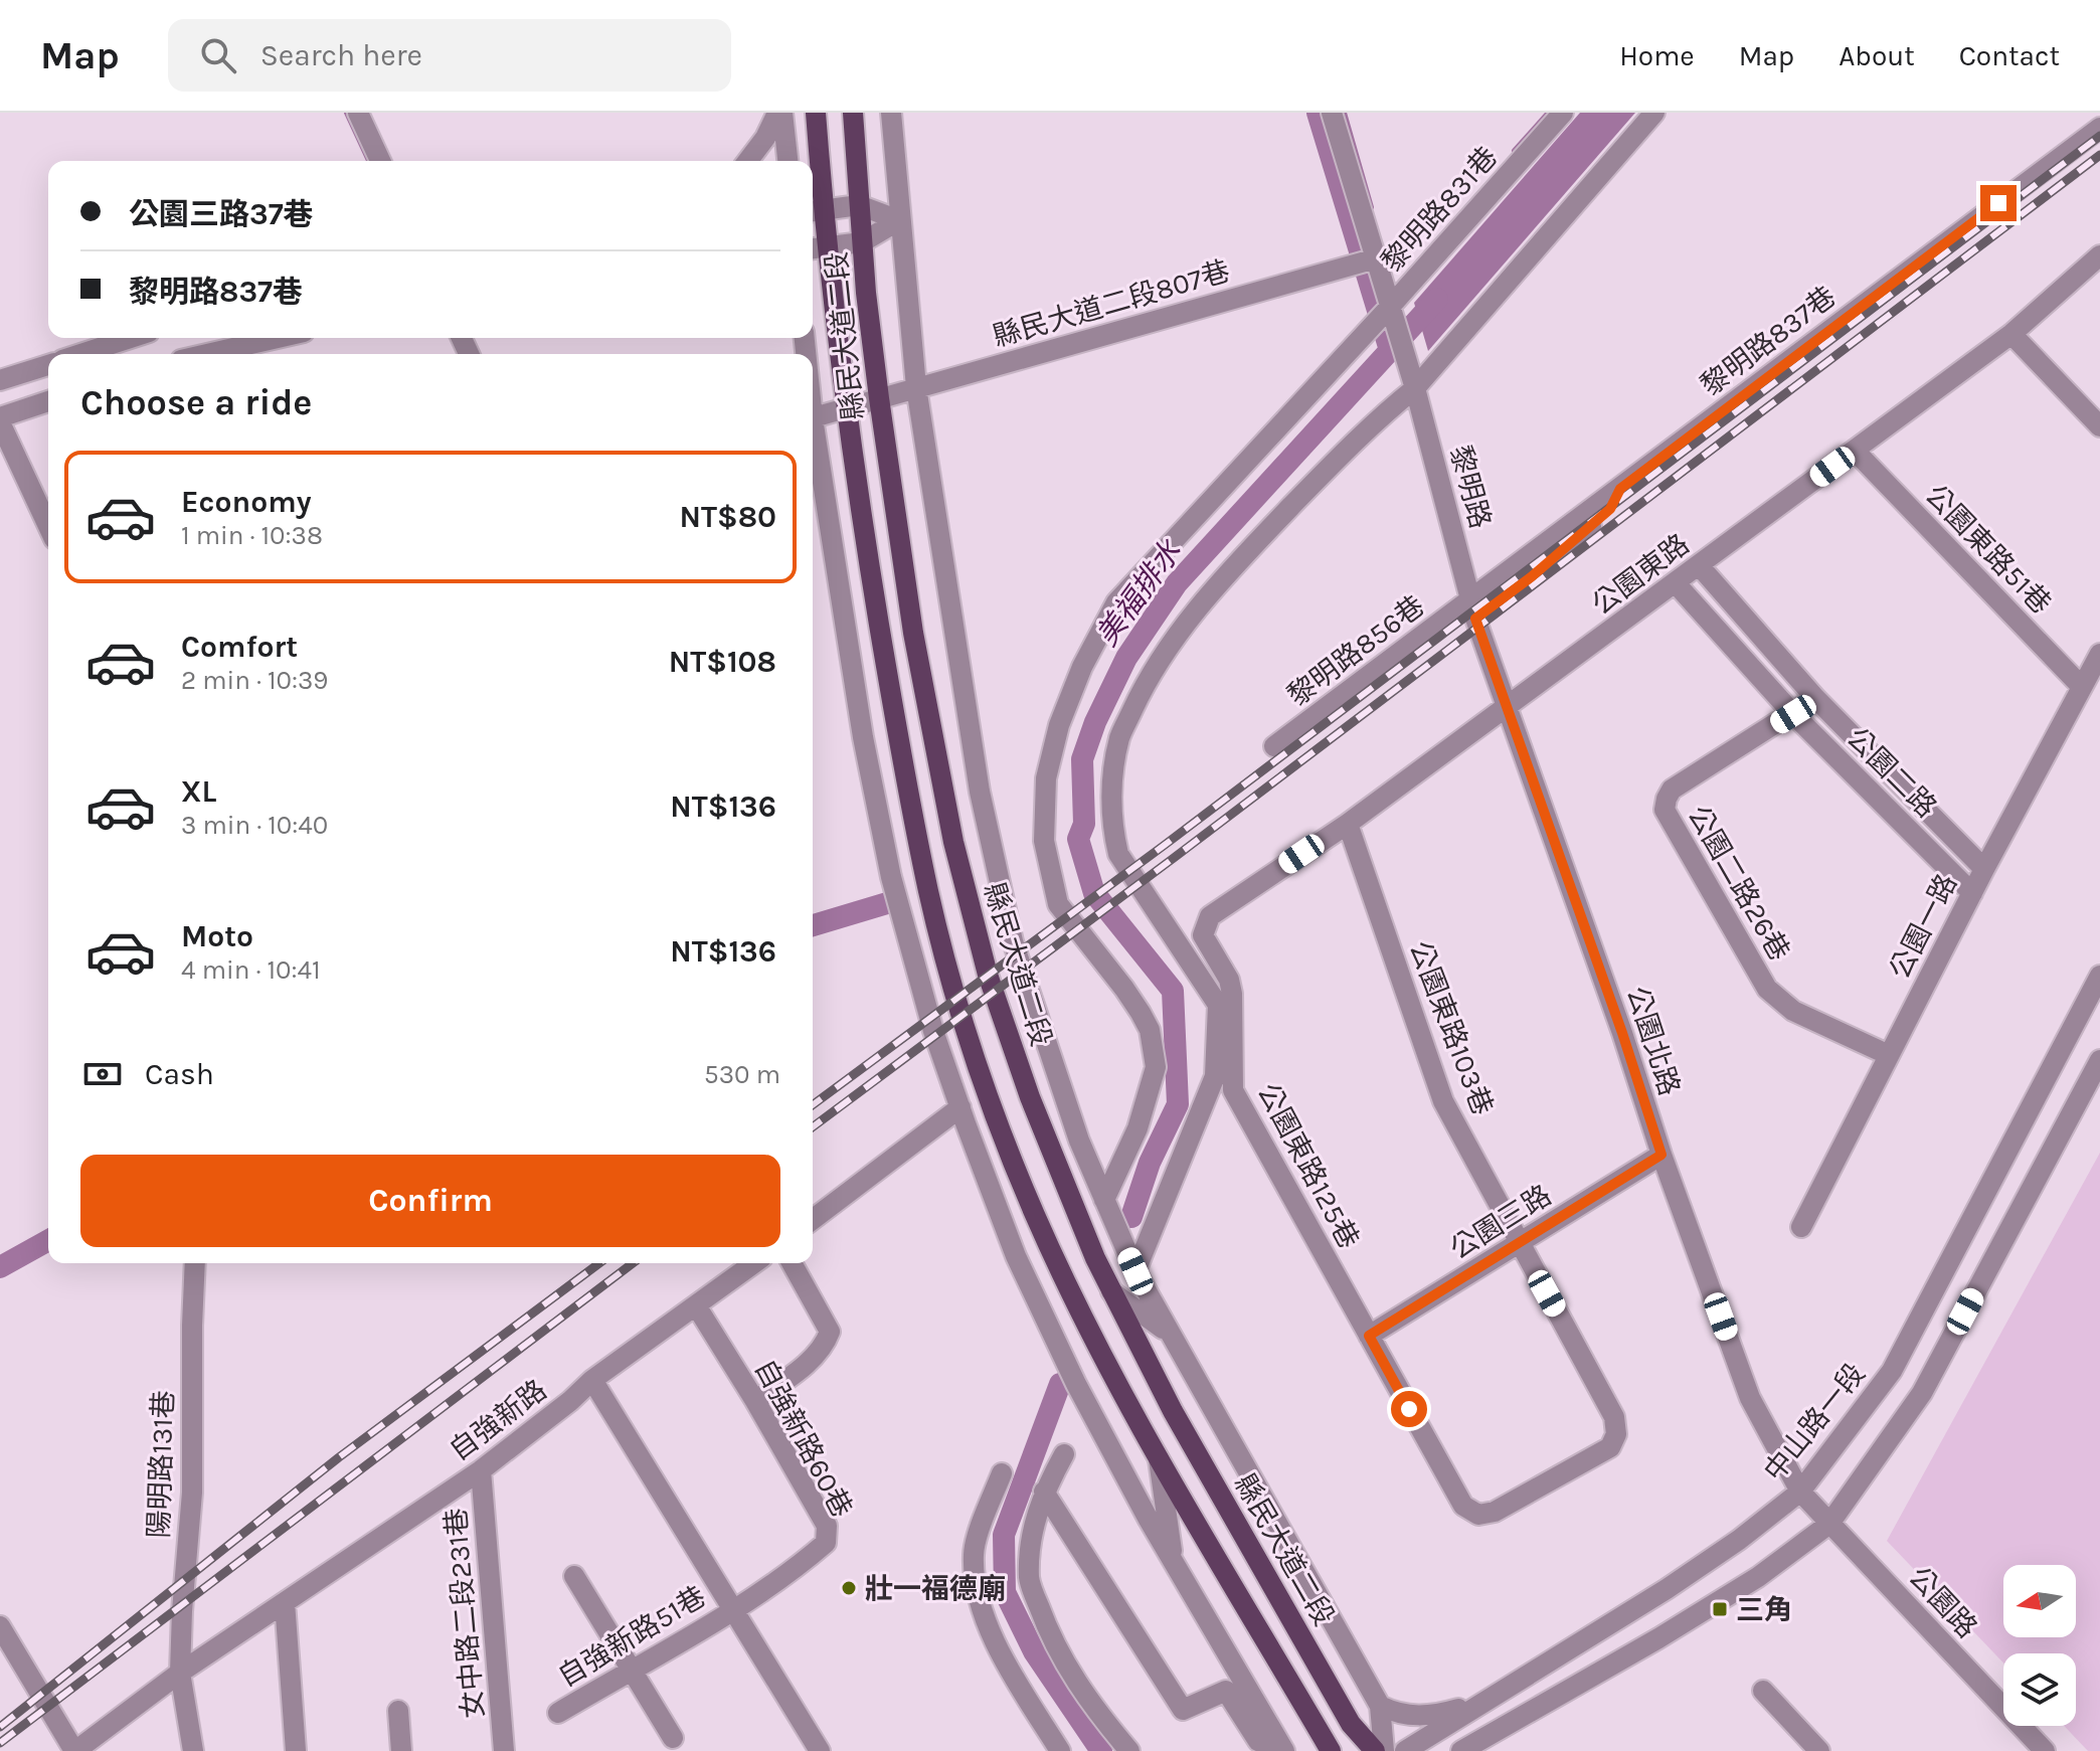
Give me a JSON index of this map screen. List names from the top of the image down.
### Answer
{
  "streets": {
    "main road": ["縣民大道二段"],
    "street": [
      "黎明路831巷",
      "縣民大道二段807巷",
      "黎明路837巷",
      "黎明路",
      "公園東路51巷",
      "公園東路",
      "黎明路856巷",
      "公園二路",
      "公園二路26巷",
      "公園一路",
      "公園東路103巷",
      "公園北路",
      "公園東路125巷",
      "公園三路",
      "自強新路",
      "中山路一段",
      "自強新路60巷",
      "陽明路131巷",
      "公園路",
      "女中路二段231巷",
      "自強新路51巷"
    ]
  },
  "crossings": [
    ["黎明路831巷", "縣民大道二段"],
    ["黎明路831巷", "黎明路"],
    ["縣民大道二段807巷", "縣民大道二段"],
    ["黎明路837巷", "黎明路"],
    ["黎明路837巷", "黎明路856巷"],
    ["黎明路837巷", "公園北路"],
    ["黎明路", "黎明路856巷"],
    ["黎明路", "公園北路"],
    ["公園東路51巷", "公園東路"],
    ["公園東路51巷", "公園一路"],
    ["公園東路", "公園二路"],
    ["公園東路", "公園東路103巷"],
    ["公園東路", "公園北路"],
    ["公園東路", "公園東路125巷"],
    ["黎明路856巷", "公園北路"],
    ["公園二路", "公園二路26巷"],
    ["公園二路", "公園一路"],
    ["公園二路26巷", "公園一路"],
    ["公園東路103巷", "公園東路125巷"],
    ["公園東路103巷", "公園三路"],
    ["公園北路", "公園三路"],
    ["公園北路", "中山路一段"],
    ["公園北路", "公園路"],
    ["公園東路125巷", "公園三路"],
    ["自強新路", "自強新路60巷"],
    ["自強新路", "陽明路131巷"],
    ["自強新路", "女中路二段231巷"],
    ["中山路一段", "公園路"],
    ["自強新路60巷", "自強新路51巷"]
  ],
  "water": ["美福排水"],
  "places": {
    "other": ["壯一福德廟"],
    "transit": ["三角"]
  },
  "north": "left",
  "page": {
    "header": "Map",
    "search": "Search here",
    "nav": [
      "Home",
      "Map",
      "About",
      "Contact"
    ],
    "banner": ["公園三路37巷", "黎明路837巷"],
    "heading": "Choose a ride",
    "list": [
      {
        "name": "Economy",
        "note": "1 min · 10:38",
        "value": "NT$80"
      },
      {
        "name": "Comfort",
        "note": "2 min · 10:39",
        "value": "NT$108"
      },
      {
        "name": "XL",
        "note": "3 min · 10:40",
        "value": "NT$136"
      },
      {
        "name": "Moto",
        "note": "4 min · 10:41",
        "value": "NT$136"
      }
    ],
    "pay": ["Cash", "530 m"],
    "buttons": "Confirm"
  }
}
